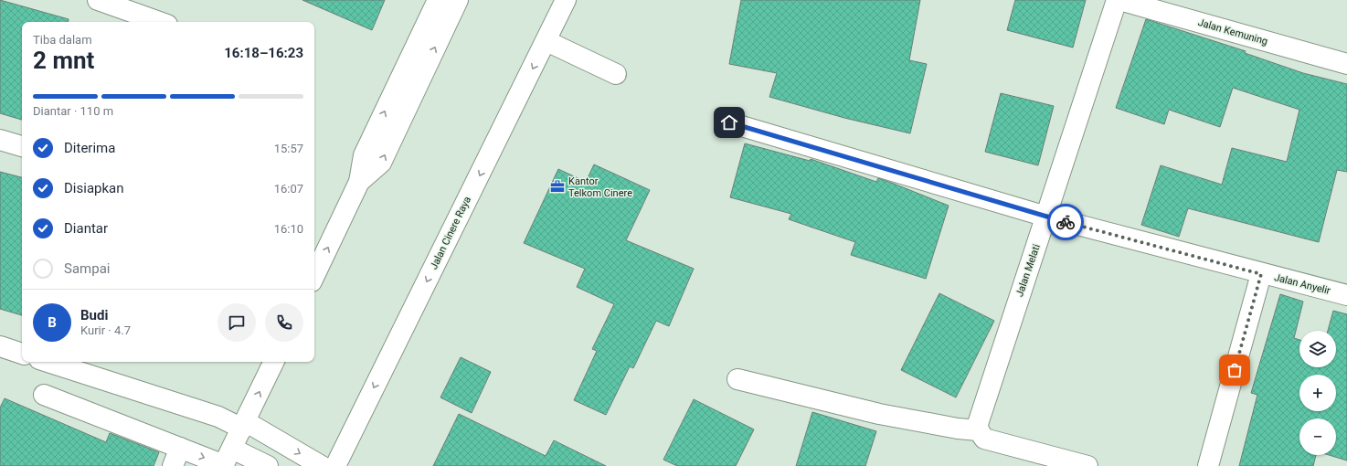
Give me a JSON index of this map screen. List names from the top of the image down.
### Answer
{
  "streets": {
    "street": [
      "Jalan Kemuning",
      "Jalan Cinere Raya",
      "Jalan Melati",
      "Jalan Anyelir"
    ]
  },
  "crossings": [
    ["Jalan Kemuning", "Jalan Melati"],
    ["Jalan Melati", "Jalan Anyelir"]
  ],
  "places": {
    "office": ["Kantor Telkom Cinere"]
  },
  "page": {
    "heading": ["2 mnt", "Tiba dalam", "16:18–16:23"],
    "panel": ["Budi", "Kurir · 4.7"],
    "bar": "Diantar · 110 m",
    "list": [
      ["Diterima", "15:57"],
      ["Disiapkan", "16:07"],
      ["Diantar", "16:10"],
      "Sampai"
    ],
    "round": "B",
    "map_buttons": ["+", "−"]
  }
}
